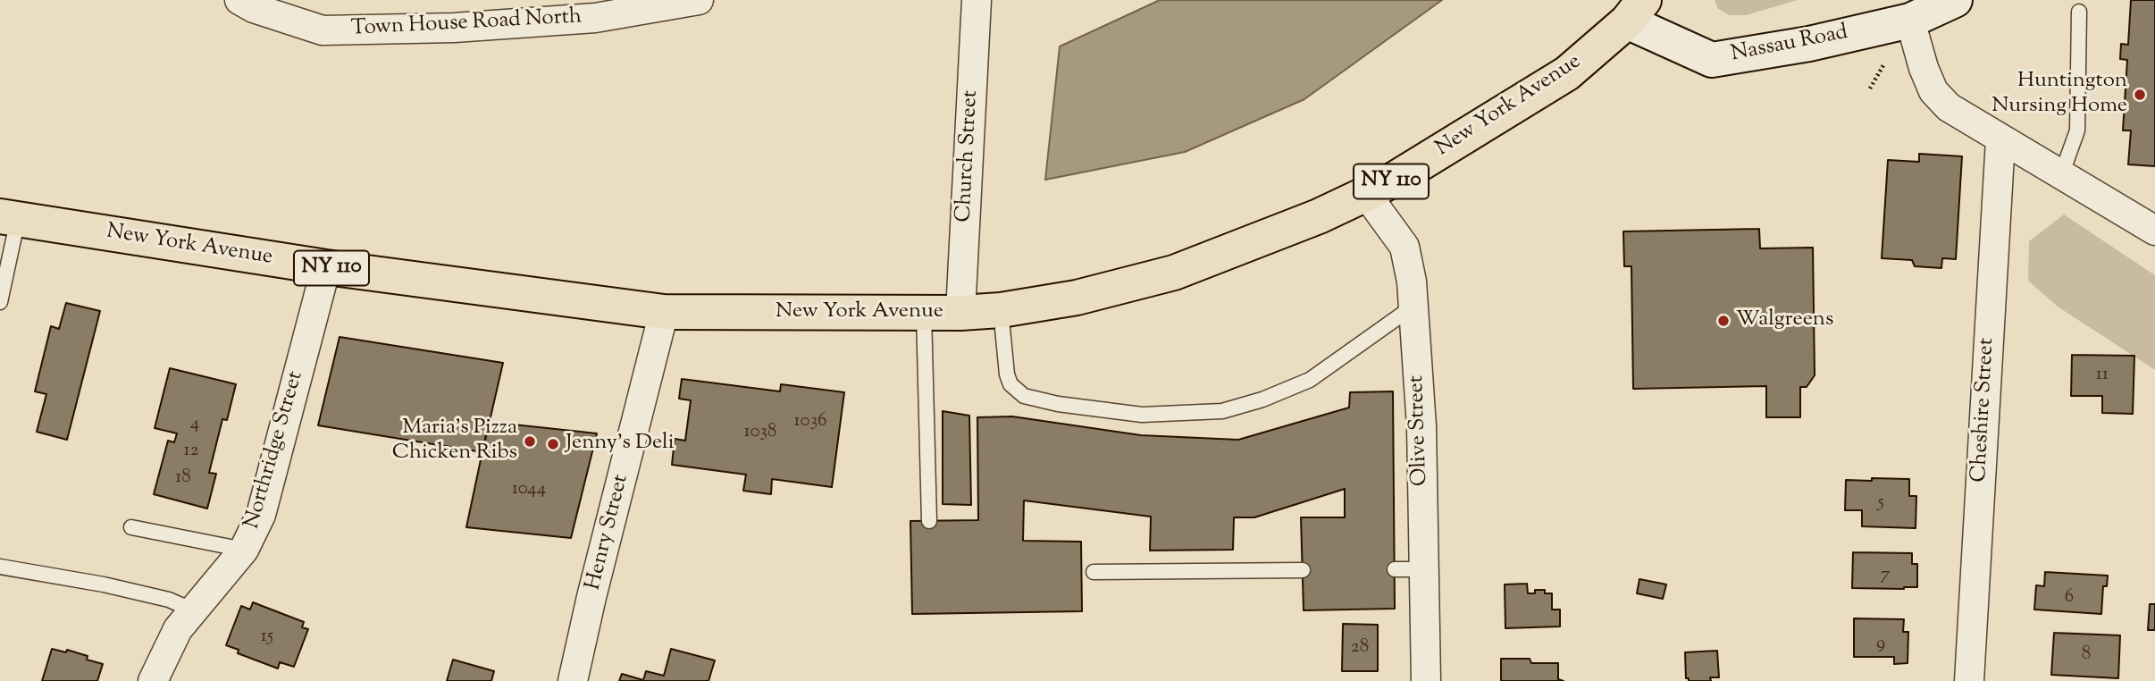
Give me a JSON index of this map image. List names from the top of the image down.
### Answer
{
  "streets": {
    "main road": ["Nassau Road", "New York Avenue", "NY 110"],
    "street": [
      "Town House Road North",
      "Church Street",
      "Cheshire Street",
      "Olive Street",
      "Northridge Street",
      "Henry Street"
    ]
  },
  "crossings": [
    ["Nassau Road", "New York Avenue"],
    ["New York Avenue", "Church Street"],
    ["New York Avenue", "Olive Street"],
    ["New York Avenue", "Northridge Street"],
    ["New York Avenue", "Henry Street"]
  ],
  "places": [
    "Huntington Nursing Home",
    "Walgreens",
    "Maria's Pizza Chicken Ribs",
    "Jenny's Deli"
  ],
  "house_numbers": [
    "11",
    "1036",
    "4",
    "1038",
    "12",
    "18",
    "1044",
    "5",
    "7",
    "6",
    "15",
    "9",
    "28",
    "8"
  ]
}
